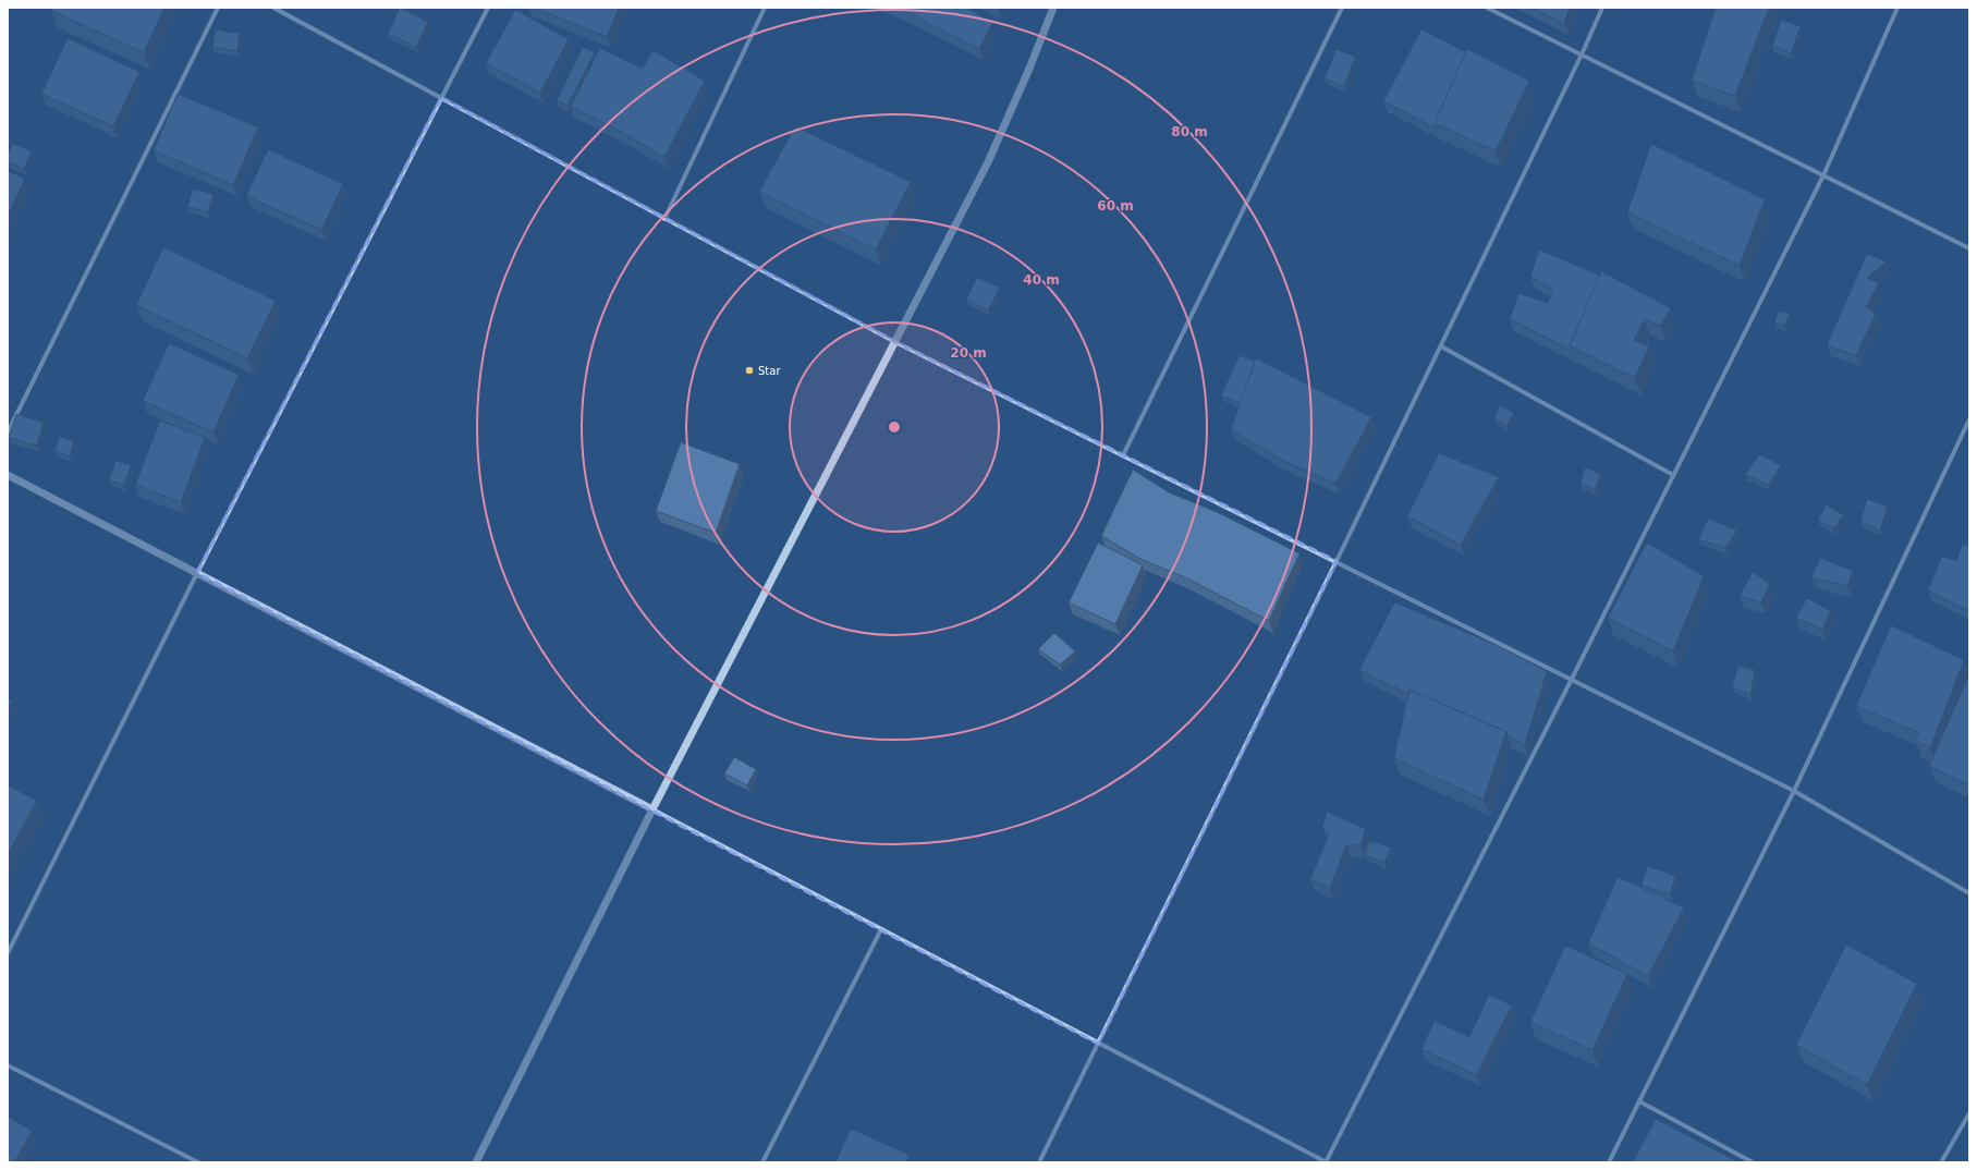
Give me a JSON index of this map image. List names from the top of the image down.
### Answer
{
  "places": ["Star"],
  "rings": [
    "80 m",
    "60 m",
    "40 m",
    "20 m"
  ]
}
